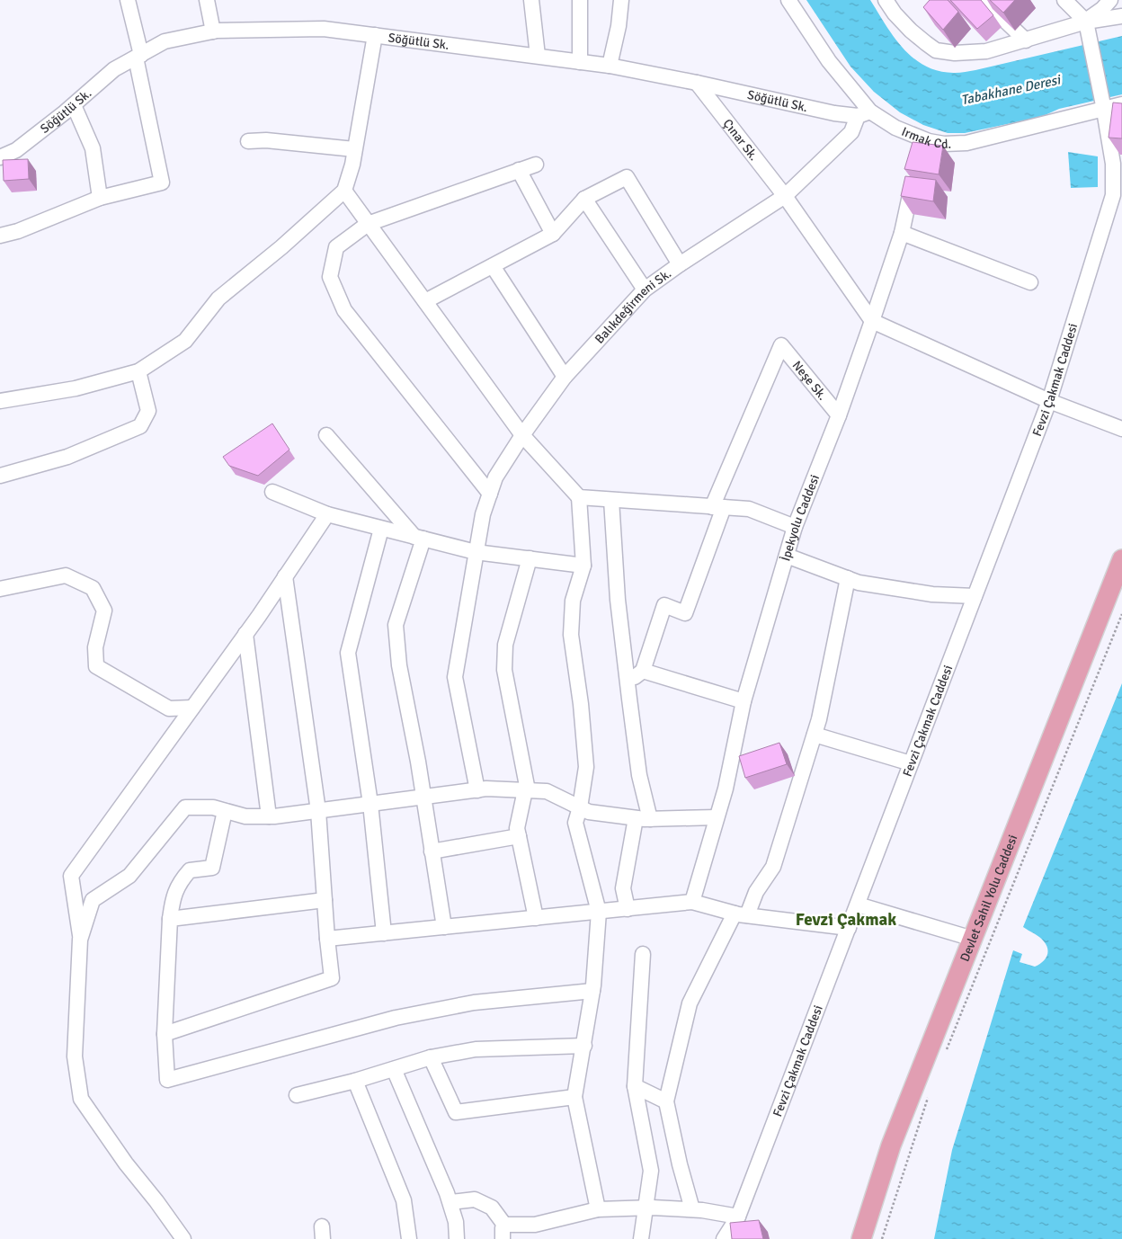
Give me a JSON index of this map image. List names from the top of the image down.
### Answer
{
  "streets": {
    "main road": ["Devlet Sahil Yolu Caddesi"],
    "street": [
      "Söğütlü Sk.",
      "Irmak Cd.",
      "Çınar Sk.",
      "Balıkdeğirmeni Sk.",
      "Fevzi Çakmak Caddesi",
      "Neşe Sk.",
      "İpekyolu Caddesi"
    ]
  },
  "crossings": [
    ["Söğütlü Sk.", "Irmak Cd."],
    ["Söğütlü Sk.", "Çınar Sk."],
    ["Söğütlü Sk.", "Balıkdeğirmeni Sk."],
    ["Irmak Cd.", "Balıkdeğirmeni Sk."],
    ["Irmak Cd.", "Fevzi Çakmak Caddesi"],
    ["Çınar Sk.", "Balıkdeğirmeni Sk."],
    ["Çınar Sk.", "İpekyolu Caddesi"],
    ["Neşe Sk.", "İpekyolu Caddesi"]
  ],
  "districts": ["Fevzi Çakmak"],
  "water": ["Tabakhane Deresi"]
}
